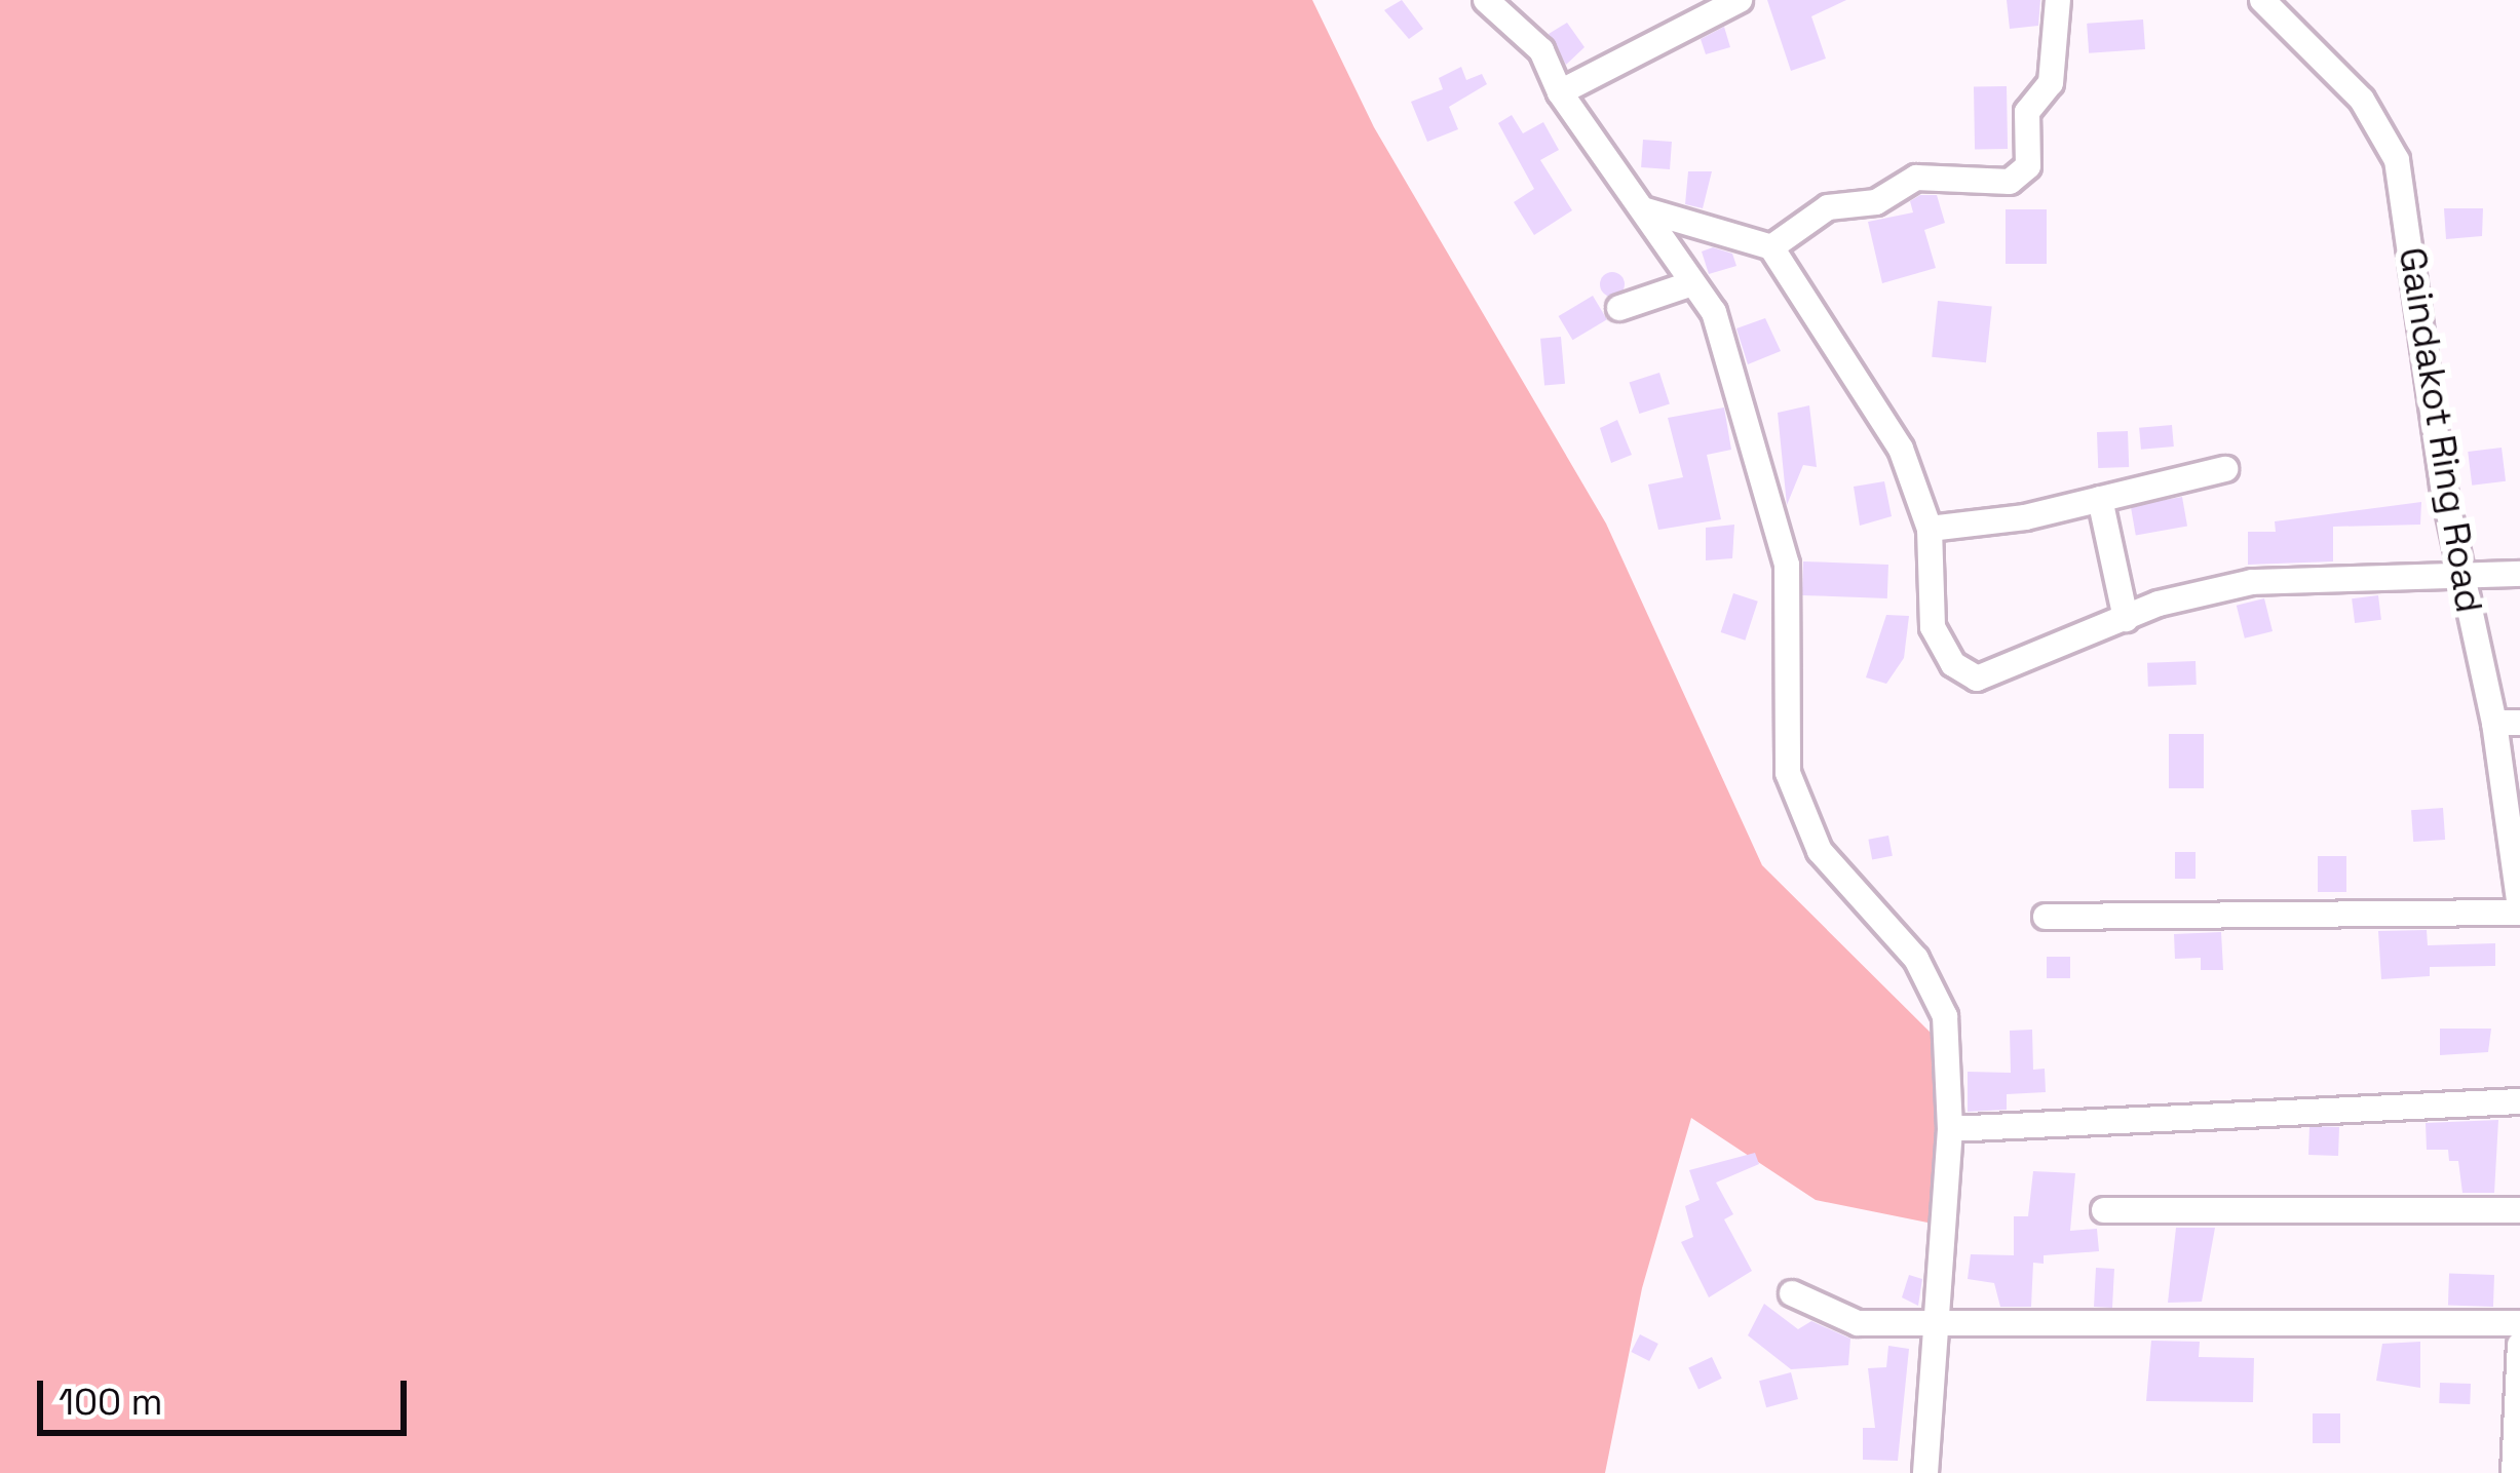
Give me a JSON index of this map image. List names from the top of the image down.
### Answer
{
  "streets": {
    "street": ["Gaindakot Ring Road"]
  },
  "scale_bar": "100 m"
}
